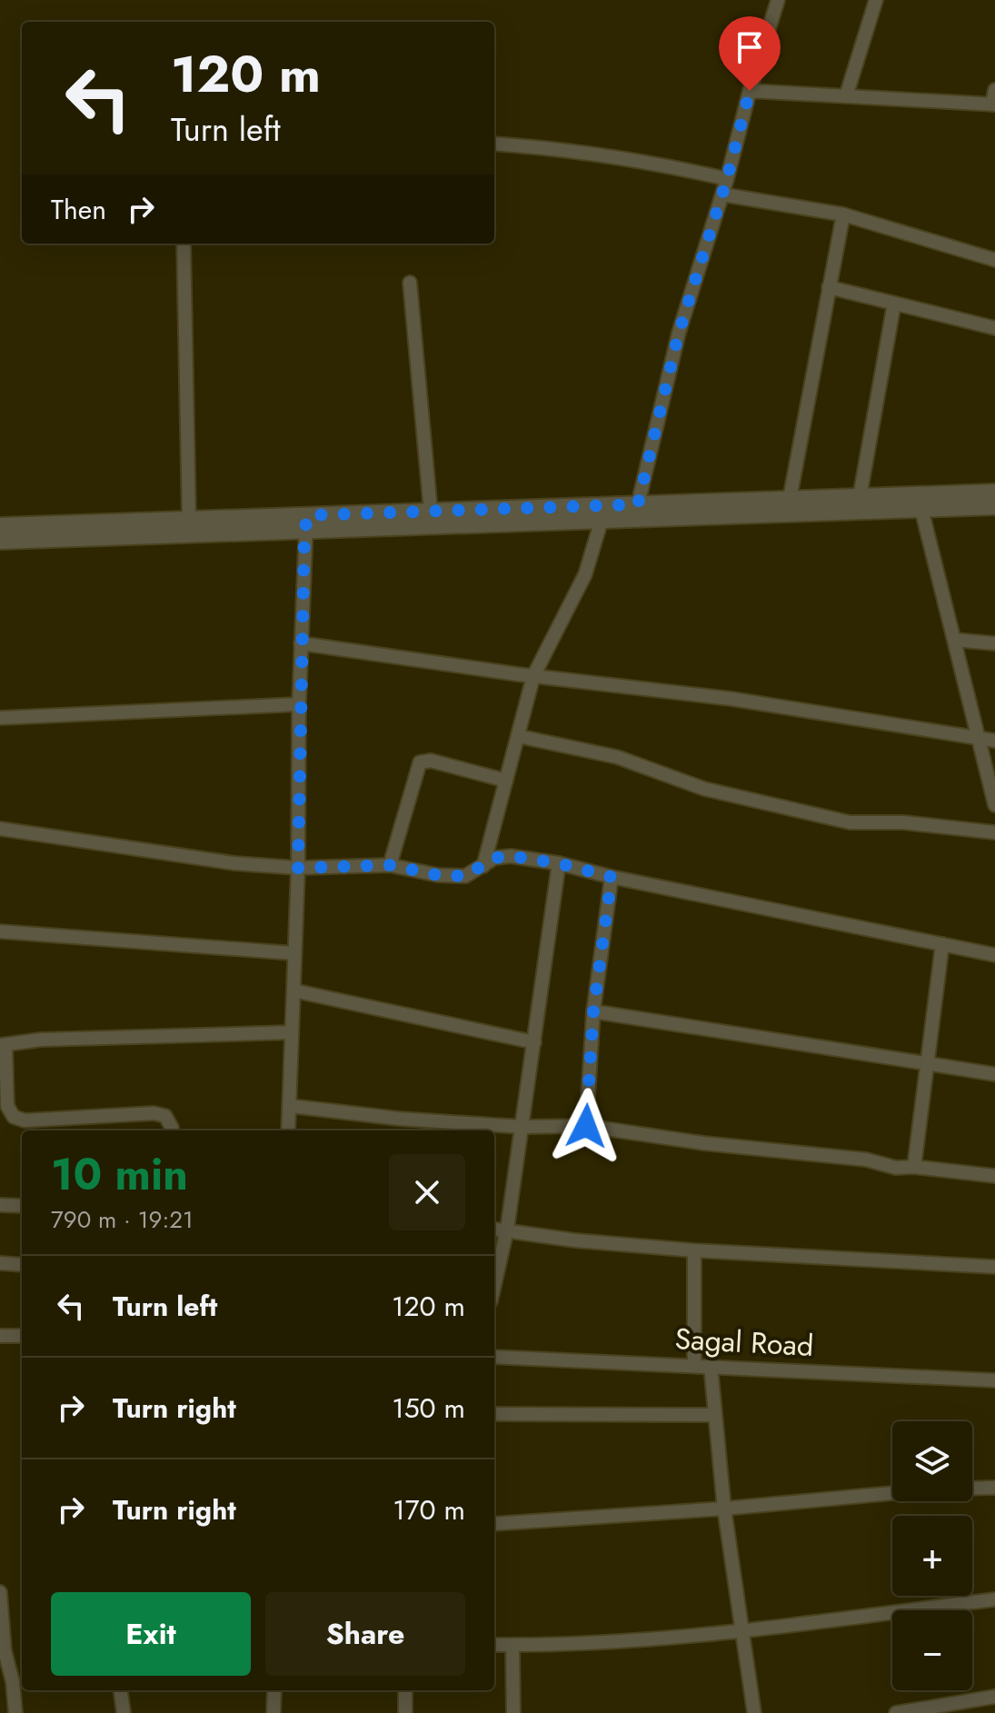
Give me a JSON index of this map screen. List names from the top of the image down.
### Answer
{
  "streets": {
    "street": ["Sagal Road"]
  },
  "page": {
    "turn": ["120 m", "Turn left"],
    "then": "Then",
    "heading": ["10 min", "790 m · 19:21"],
    "list": [
      {
        "name": "Turn left",
        "value": "120 m"
      },
      {
        "name": "Turn right",
        "value": "150 m"
      },
      {
        "name": "Turn right",
        "value": "170 m"
      }
    ],
    "map_buttons": ["+", "−"],
    "buttons": ["Exit", "Share"]
  }
}
